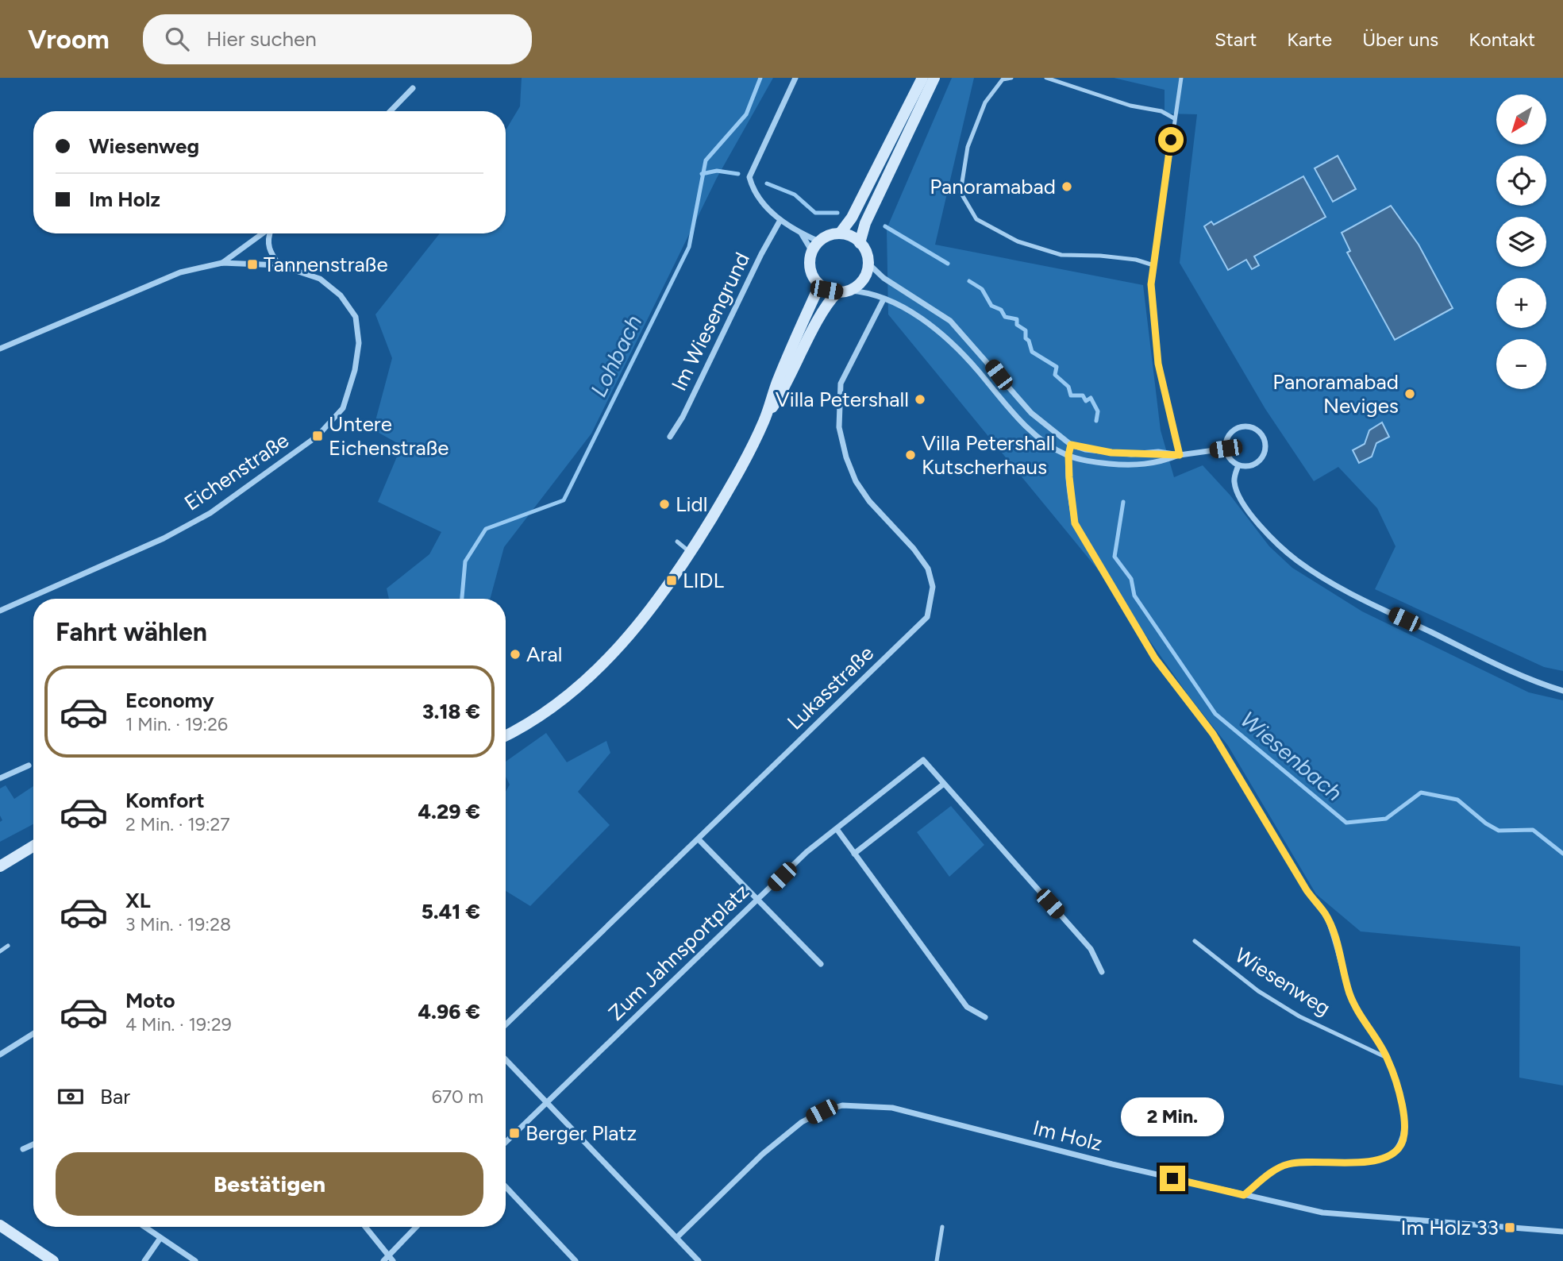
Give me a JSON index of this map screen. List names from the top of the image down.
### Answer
{
  "streets": {
    "street": [
      "Im Wiesengrund",
      "Eichenstraße",
      "Lukasstraße",
      "Zum Jahnsportplatz",
      "Wiesenweg",
      "Im Holz"
    ]
  },
  "crossings": [
    ["Wiesenweg", "Im Holz"]
  ],
  "water": ["Lohbach", "Wiesenbach"],
  "places": {
    "other": [
      "Panoramabad",
      "Panoramabad Neviges",
      "Villa Petershall",
      "Villa Petershall Kutscherhaus",
      "Lidl",
      "Aral"
    ],
    "transit": [
      "Tannenstraße",
      "Untere Eichenstraße",
      "LIDL",
      "Berger Platz",
      "Im Holz 33"
    ]
  },
  "north": "bottom left",
  "page": {
    "header": "Vroom",
    "search": "Hier suchen",
    "nav": [
      "Start",
      "Karte",
      "Über uns",
      "Kontakt"
    ],
    "map_buttons": ["+", "−"],
    "banner": ["Wiesenweg", "Im Holz"],
    "heading": "Fahrt wählen",
    "list": [
      {
        "name": "Economy",
        "note": "1 Min. · 19:26",
        "value": "3.18 €"
      },
      {
        "name": "Komfort",
        "note": "2 Min. · 19:27",
        "value": "4.29 €"
      },
      {
        "name": "XL",
        "note": "3 Min. · 19:28",
        "value": "5.41 €"
      },
      {
        "name": "Moto",
        "note": "4 Min. · 19:29",
        "value": "4.96 €"
      }
    ],
    "pay": ["Bar", "670 m"],
    "bubble": "2 Min.",
    "buttons": "Bestätigen"
  }
}
